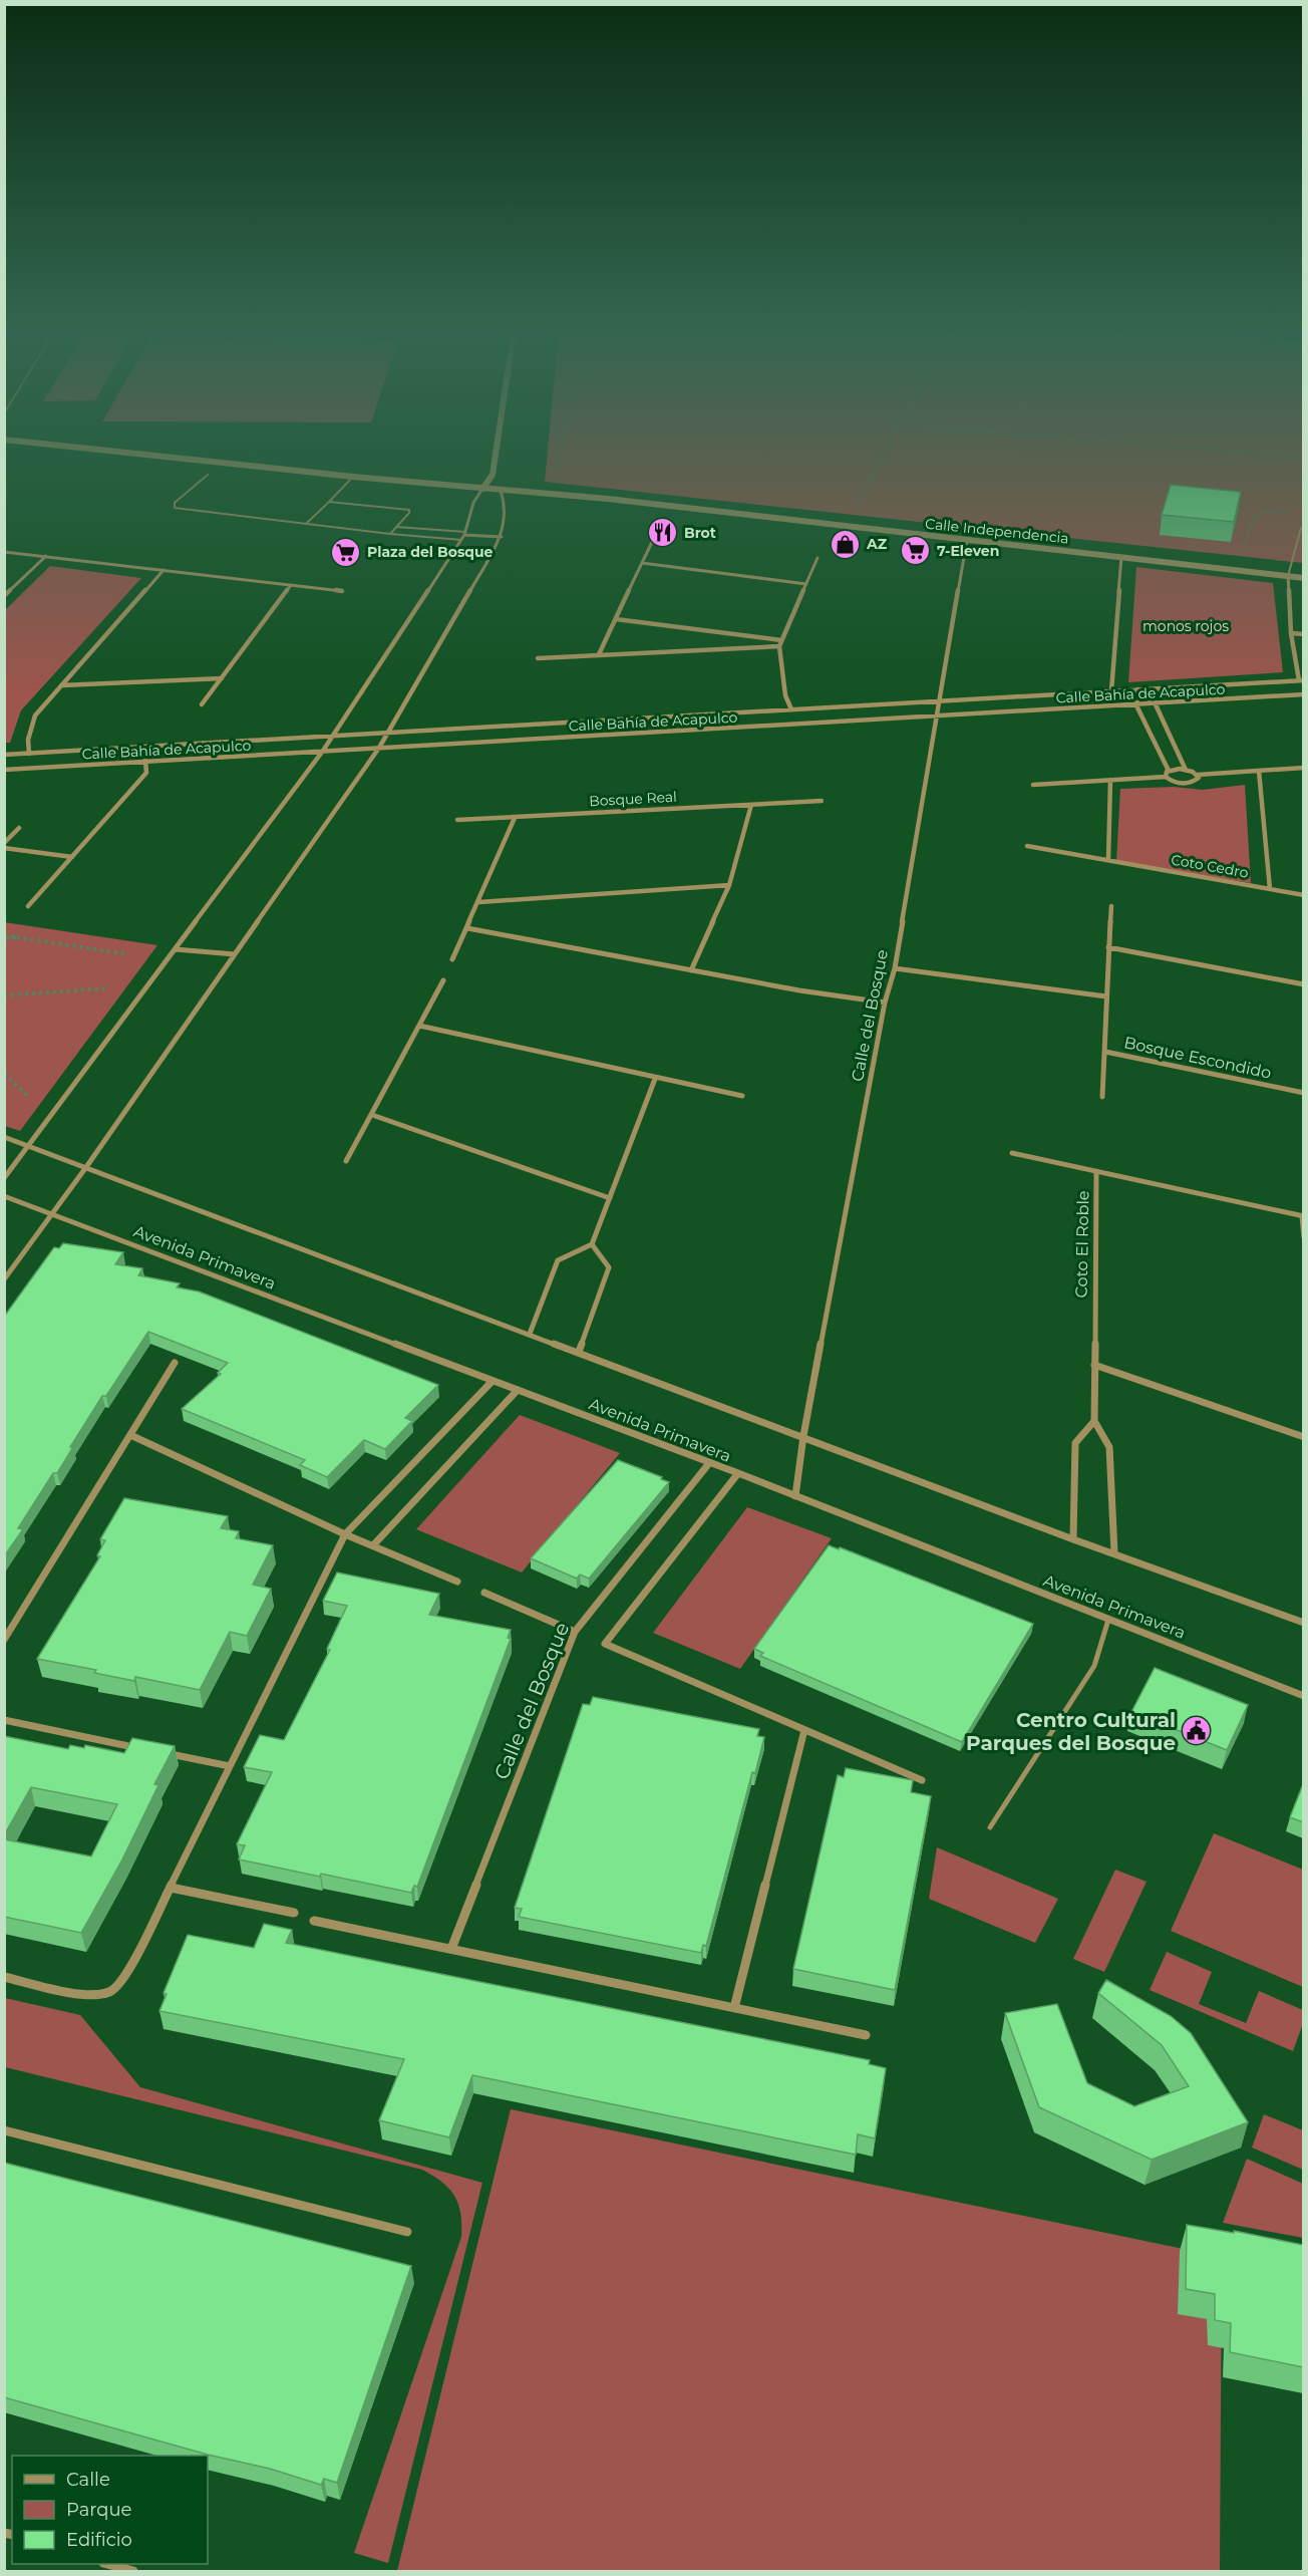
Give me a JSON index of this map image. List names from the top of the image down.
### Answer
{
  "streets": {
    "street": [
      "Calle Independencia",
      "Calle Bahía de Acapulco",
      "Bosque Real",
      "Coto Cedro",
      "Calle del Bosque",
      "Bosque Escondido",
      "Coto El Roble",
      "Avenida Primavera"
    ]
  },
  "crossings": [
    ["Calle Independencia", "Calle del Bosque"],
    ["Calle Bahía de Acapulco", "Calle del Bosque"],
    ["Calle del Bosque", "Avenida Primavera"]
  ],
  "parks": ["monos rojos"],
  "places": {
    "restaurant": ["Brot"],
    "shop": ["AZ"],
    "supermarket": ["7-Eleven", "Plaza del Bosque"],
    "public building": ["Centro Cultural Parques del Bosque"]
  },
  "legend": ["Calle", "Parque", "Edificio"]
}
